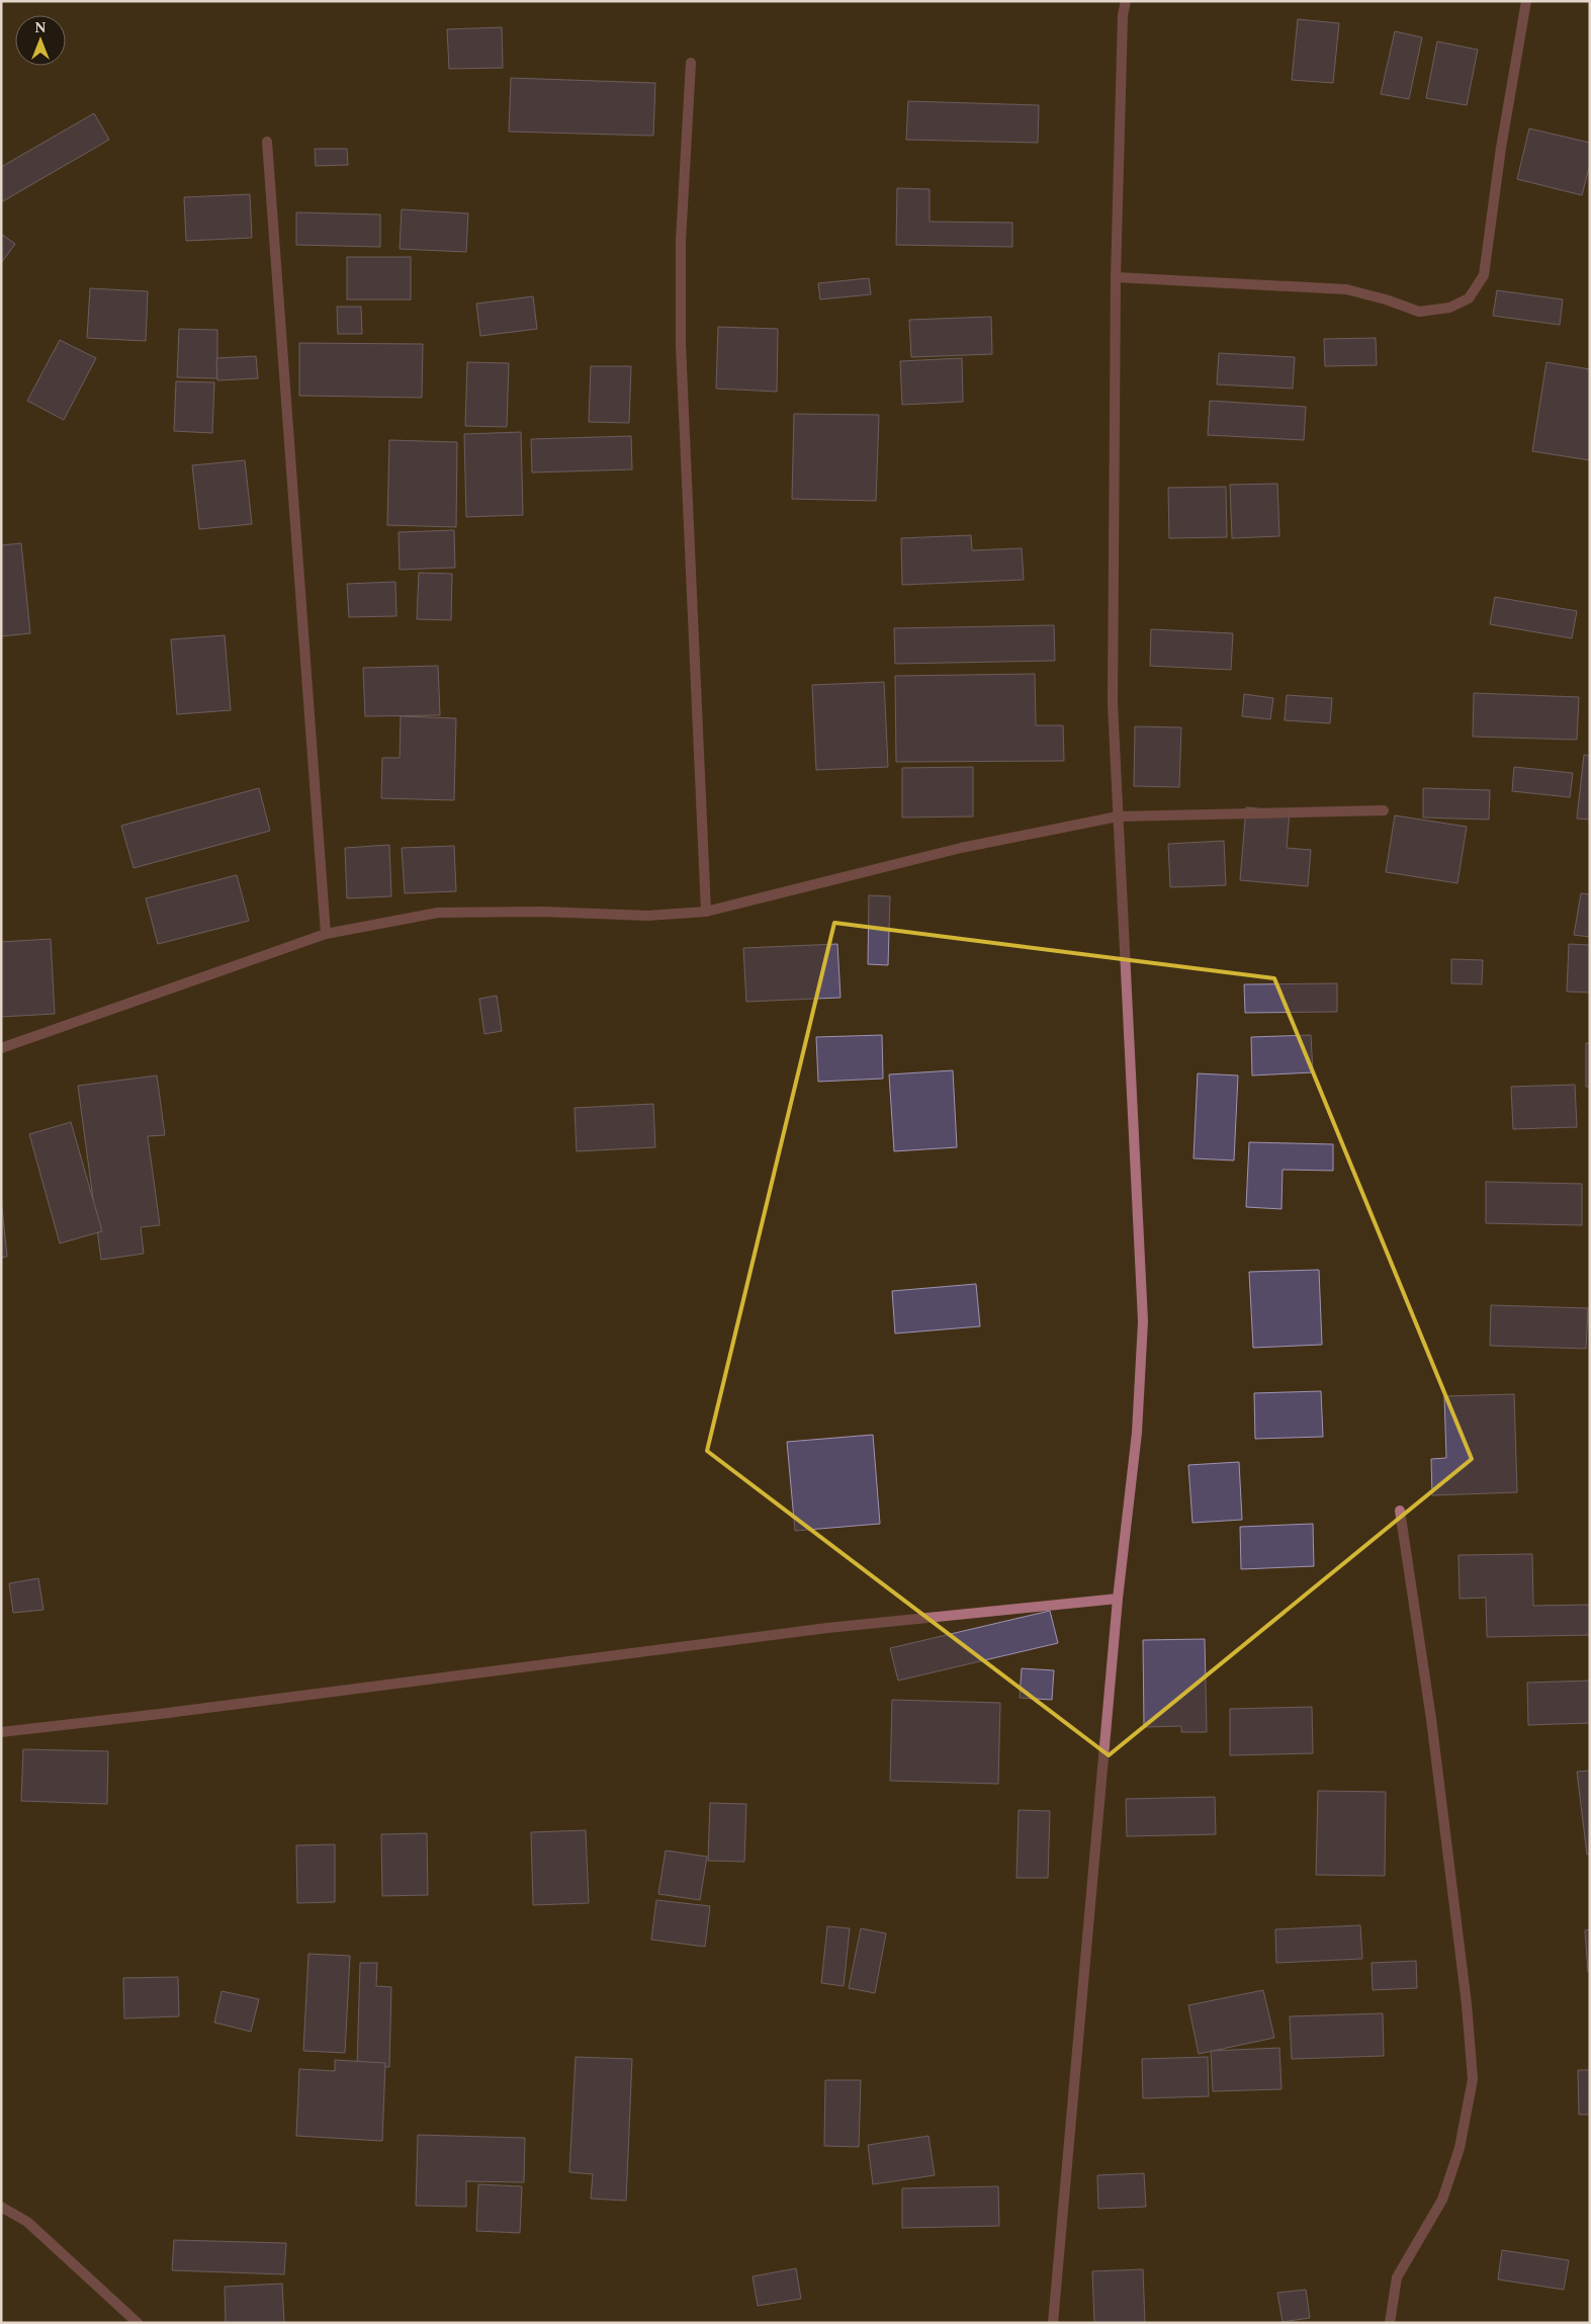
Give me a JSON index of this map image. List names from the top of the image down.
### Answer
{
  "north": "top"
}
